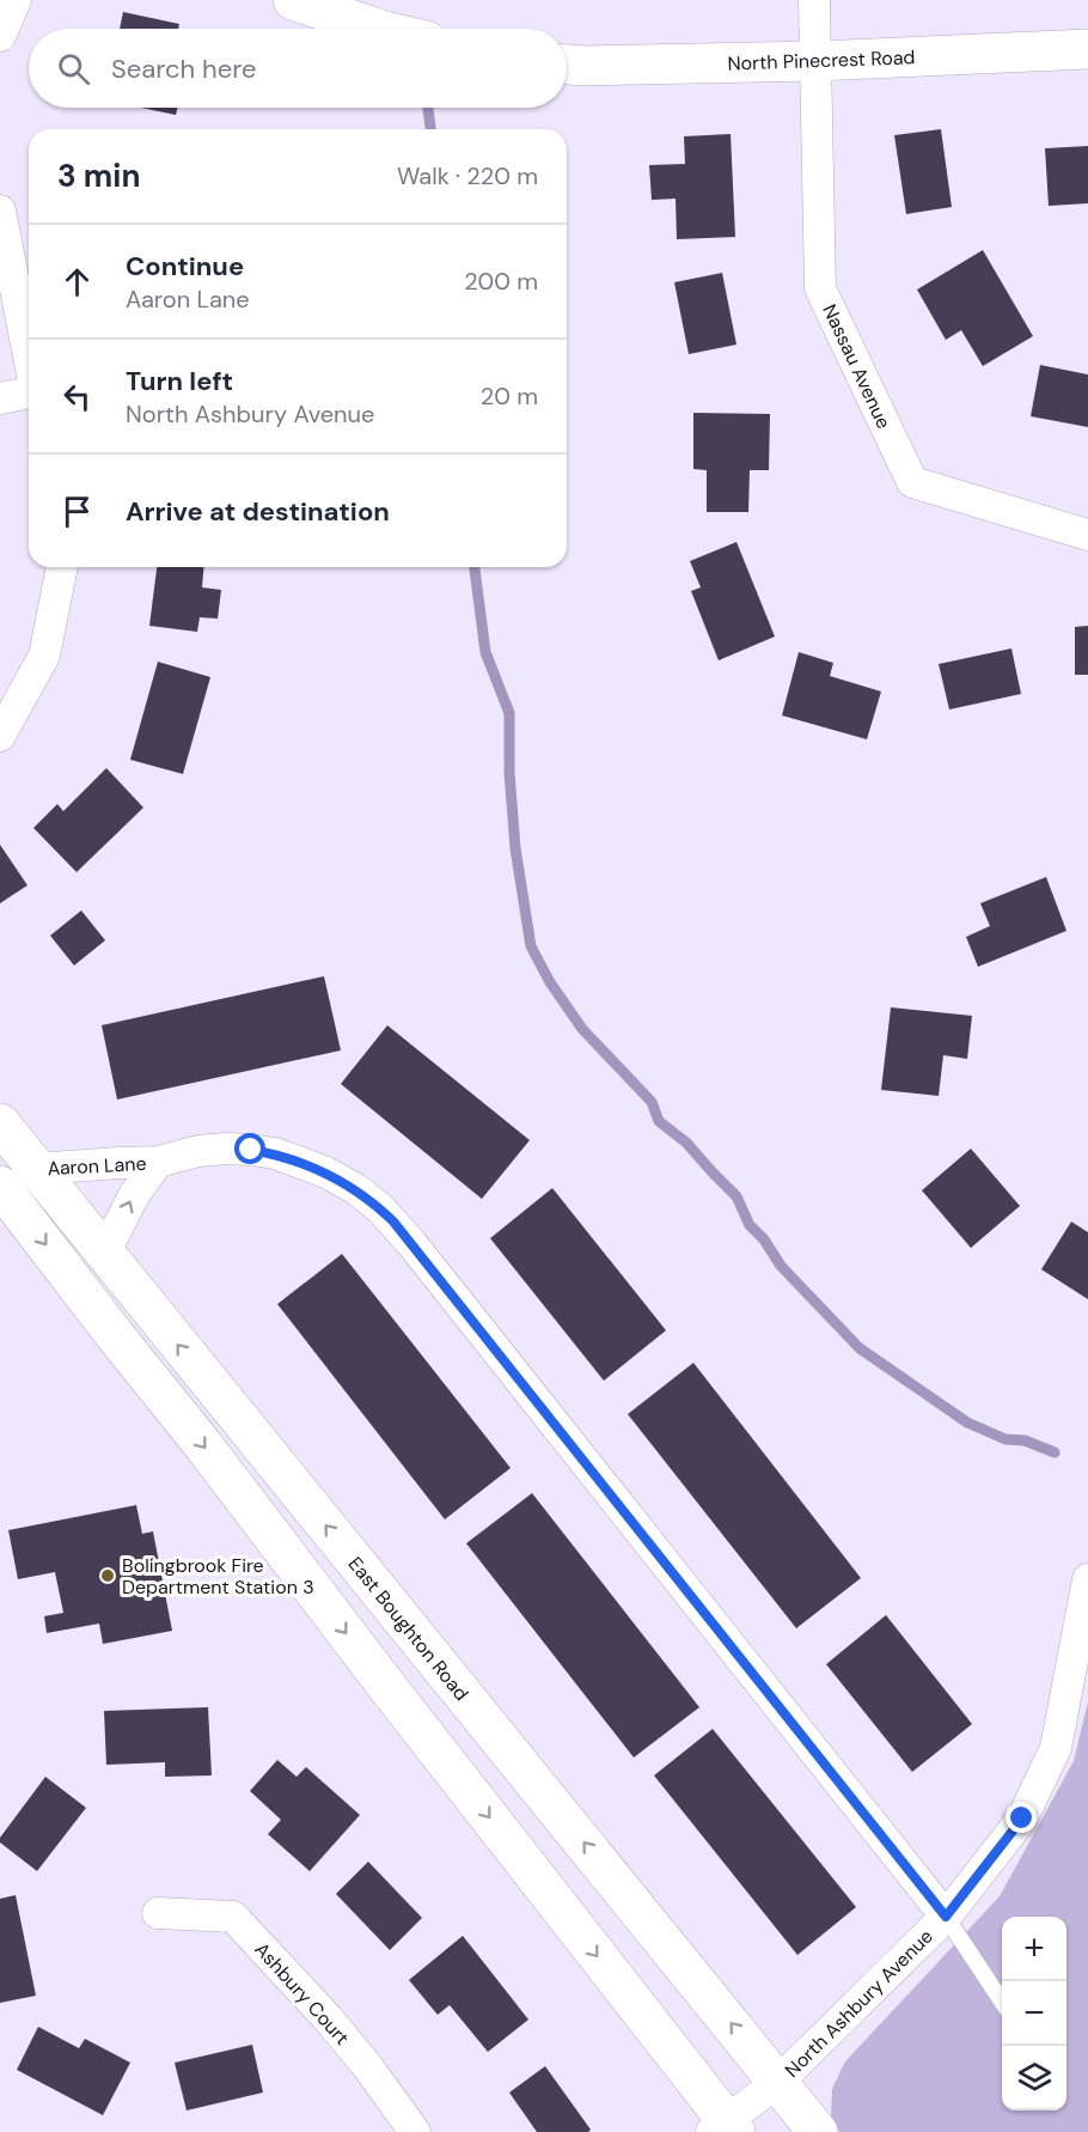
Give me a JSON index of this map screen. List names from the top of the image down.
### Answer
{
  "streets": {
    "main road": ["North Pinecrest Road", "East Boughton Road"],
    "street": [
      "Nassau Avenue",
      "Aaron Lane",
      "Ashbury Court",
      "North Ashbury Avenue"
    ]
  },
  "crossings": [
    ["North Pinecrest Road", "Nassau Avenue"],
    ["Aaron Lane", "East Boughton Road"],
    ["Aaron Lane", "North Ashbury Avenue"],
    ["East Boughton Road", "North Ashbury Avenue"]
  ],
  "places": ["Bolingbrook Fire Department Station 3"],
  "page": {
    "search": "Search here",
    "heading": ["3 min", "Walk · 220 m"],
    "list": [
      ["Continue", "Aaron Lane", "200 m"],
      ["Turn left", "North Ashbury Avenue", "20 m"],
      "Arrive at destination"
    ],
    "map_buttons": ["+", "−"]
  }
}
